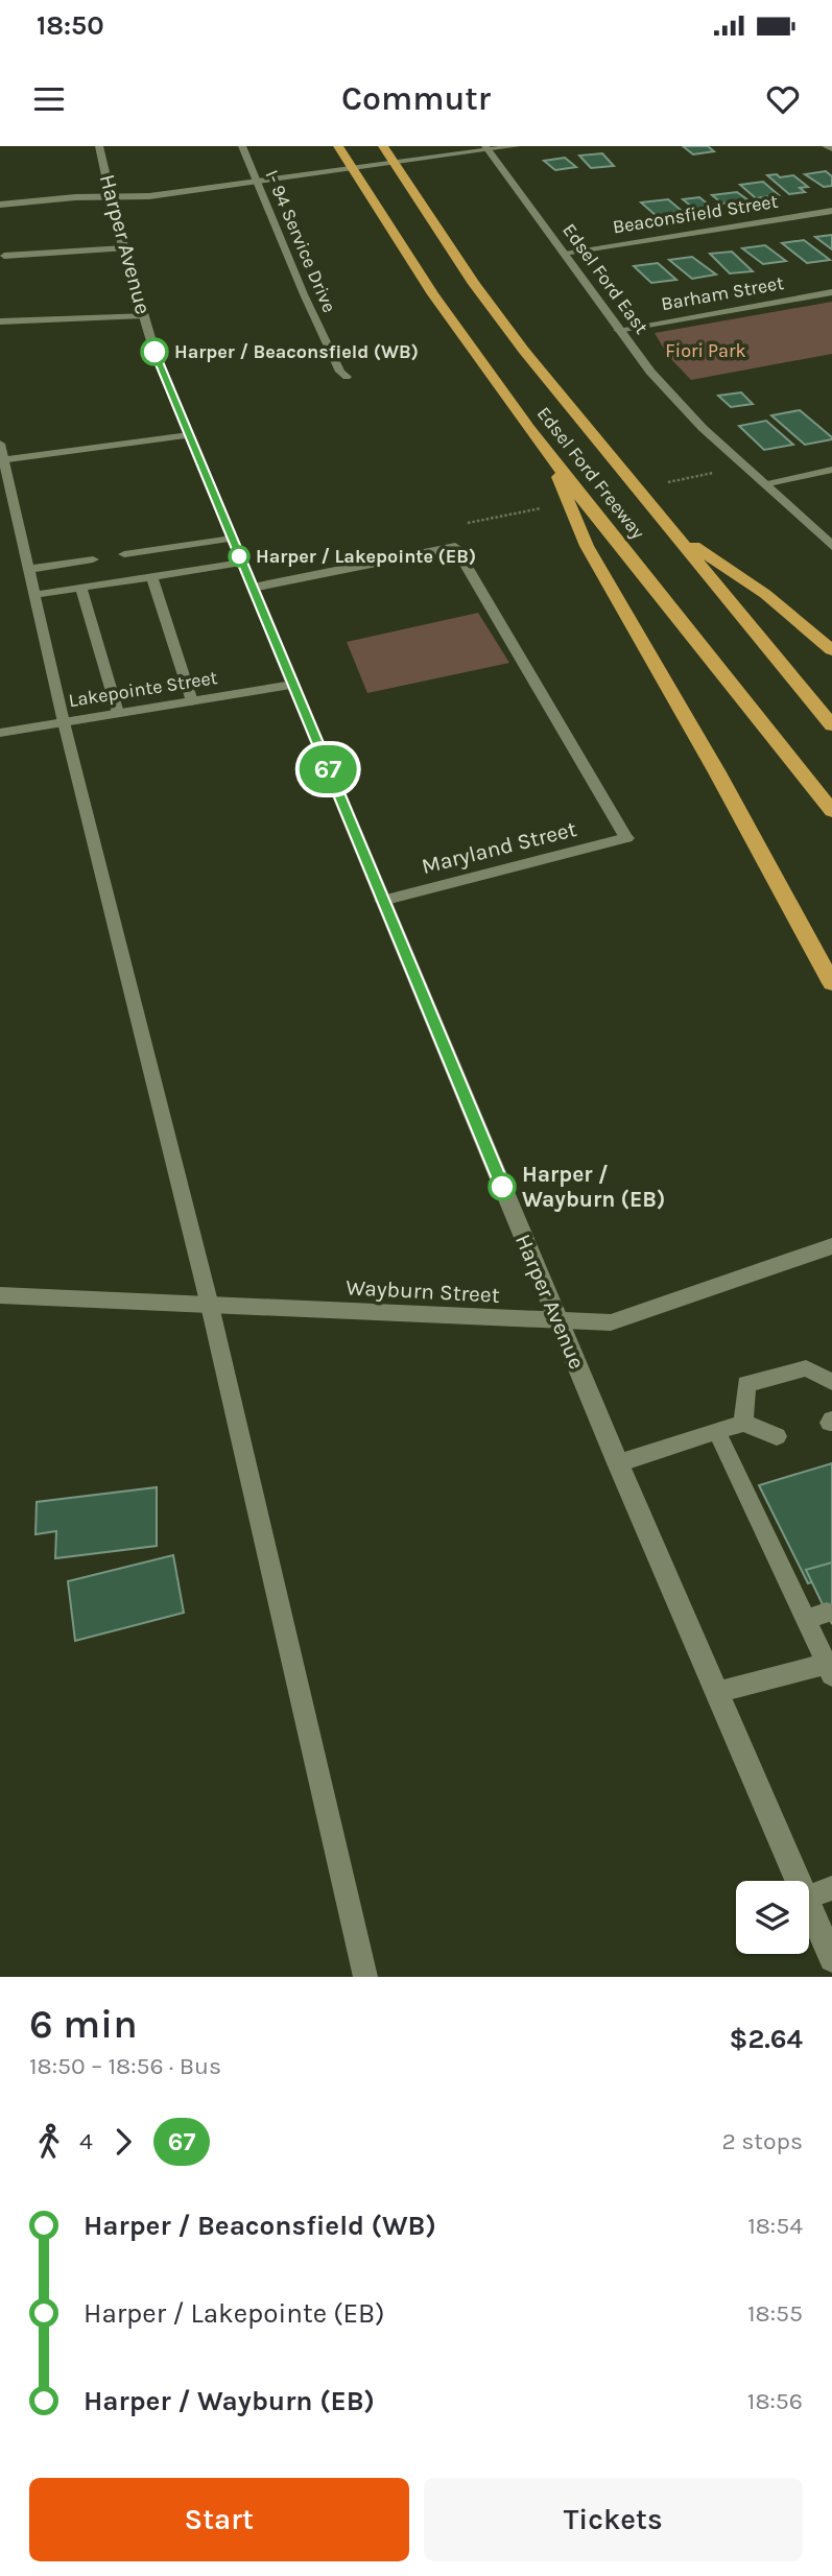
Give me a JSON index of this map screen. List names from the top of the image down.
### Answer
{
  "streets": {
    "highway": ["Edsel Ford Freeway"],
    "street": [
      "Beaconsfield Street",
      "Harper Avenue",
      "Edsel Ford East",
      "Barham Street",
      "Lakepointe Street",
      "Maryland Street",
      "Wayburn Street"
    ],
    "lane": ["I- 94 Service Drive"]
  },
  "crossings": [
    ["Beaconsfield Street", "Edsel Ford East"],
    ["Harper Avenue", "Lakepointe Street"],
    ["Harper Avenue", "Maryland Street"],
    ["Harper Avenue", "Wayburn Street"],
    ["Edsel Ford East", "Barham Street"]
  ],
  "parks": ["Fiori Park"],
  "places": ["Harper / Beaconsfield (WB)", "Harper / Lakepointe (EB)", "Harper / Wayburn (EB)"],
  "lines": ["bus line 67"],
  "page": {
    "status": "18:50",
    "header": "Commutr",
    "on_map": "67",
    "heading": ["6 min", "18:50 – 18:56 · Bus", "$2.64"],
    "legs": ["4", "67", "2 stops"],
    "list": [
      {
        "name": "Harper / Beaconsfield (WB)",
        "value": "18:54"
      },
      {
        "name": "Harper / Lakepointe (EB)",
        "value": "18:55"
      },
      {
        "name": "Harper / Wayburn (EB)",
        "value": "18:56"
      }
    ],
    "buttons": ["Start", "Tickets"]
  }
}
